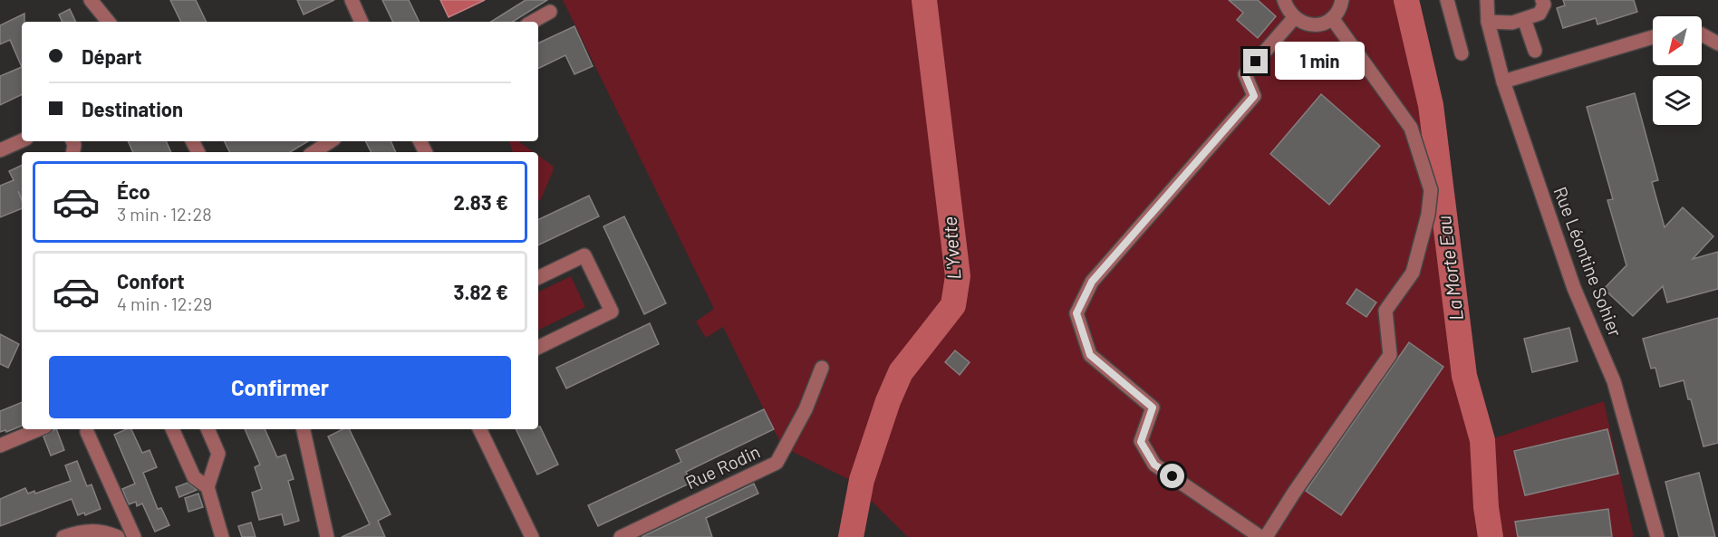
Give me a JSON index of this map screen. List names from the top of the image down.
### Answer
{
  "streets": {
    "street": ["Rue Léontine Sohier", "Rue Rodin"]
  },
  "water": ["L'Yvette", "La Morte Eau"],
  "north": "bottom left",
  "page": {
    "banner": ["Départ", "Destination"],
    "bubble": "1 min",
    "list": [
      {
        "name": "Éco",
        "note": "3 min · 12:28",
        "value": "2.83 €"
      },
      {
        "name": "Confort",
        "note": "4 min · 12:29",
        "value": "3.82 €"
      }
    ],
    "buttons": "Confirmer"
  }
}
